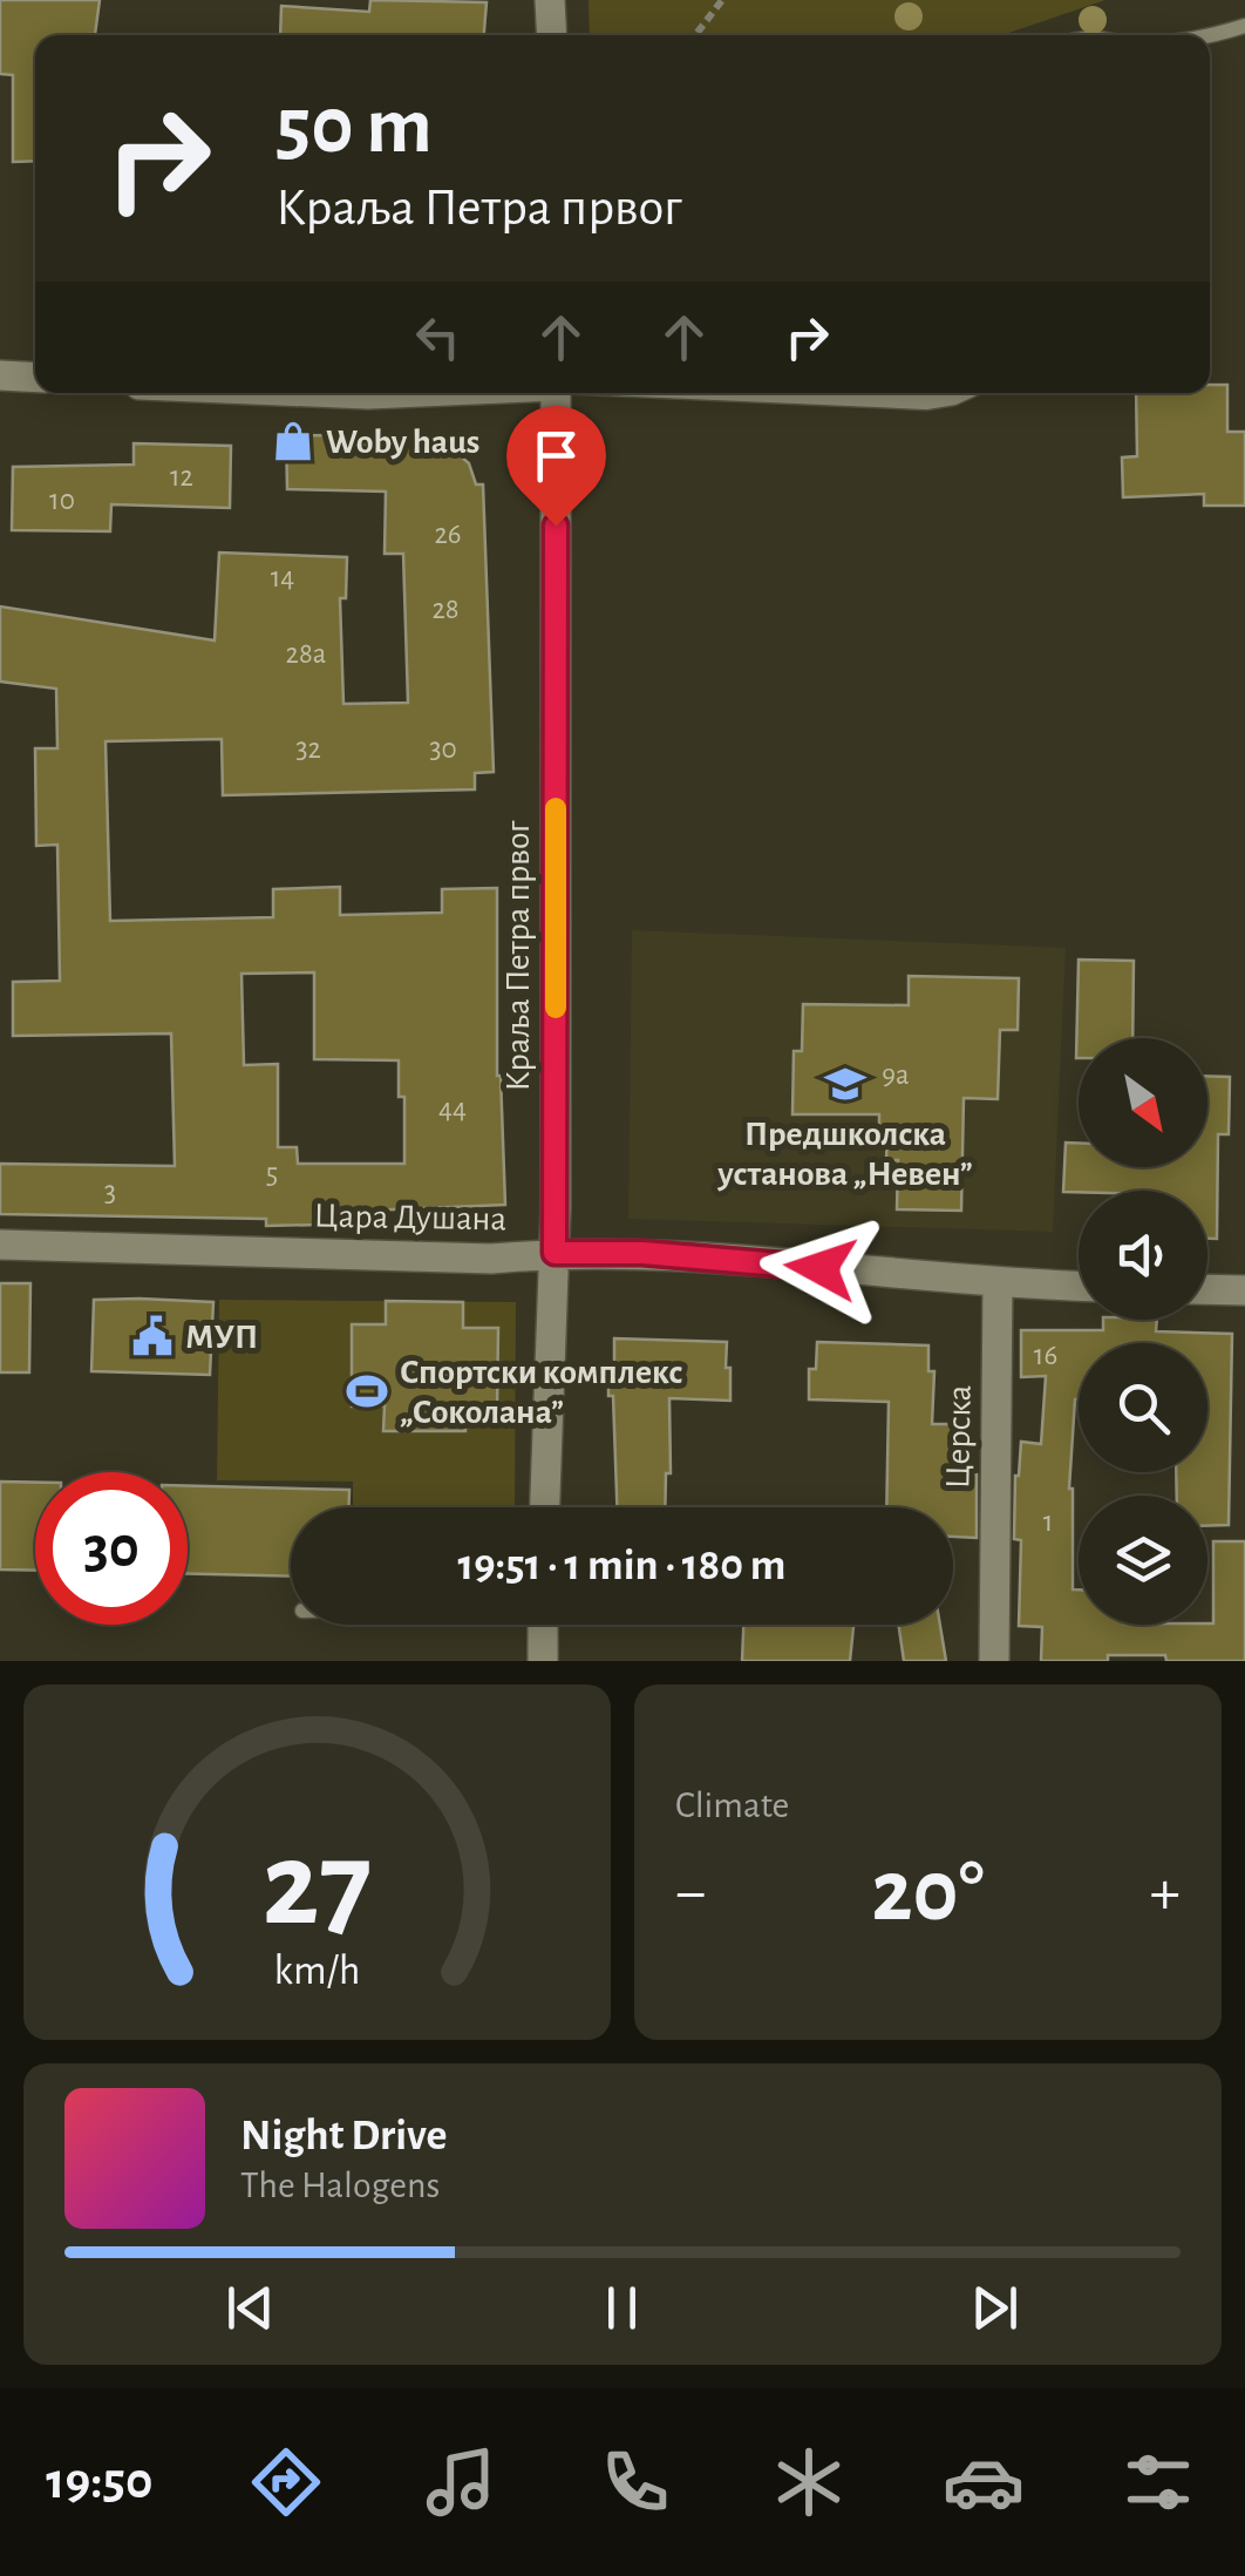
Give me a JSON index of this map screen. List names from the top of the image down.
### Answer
{
  "streets": {
    "street": ["Краља Петра првог", "Цара Душана", "Церска"]
  },
  "crossings": [
    ["Краља Петра првог", "Цара Душана"],
    ["Цара Душана", "Церска"]
  ],
  "places": {
    "shop": ["Woby haus"],
    "school or university": ["Предшколска установа „Невен”"],
    "public building": ["МУП"],
    "sports": ["Спортски комплекс „Соколана”"]
  },
  "house_numbers": [
    "12",
    "10",
    "26",
    "14",
    "28",
    "28a",
    "32",
    "30",
    "9a",
    "44",
    "5",
    "3",
    "16",
    "1"
  ],
  "north": "bottom right",
  "page": {
    "turn": ["50 m", "Краља Петра првог"],
    "limit": "30",
    "trip": "19:51 · 1 min · 180 m",
    "tile": "Climate",
    "heat": ["−", "20°", "+"],
    "song": ["Night Drive", "The Halogens"],
    "tabs": "19:50",
    "gauge": ["27", "km/h"]
  }
}
